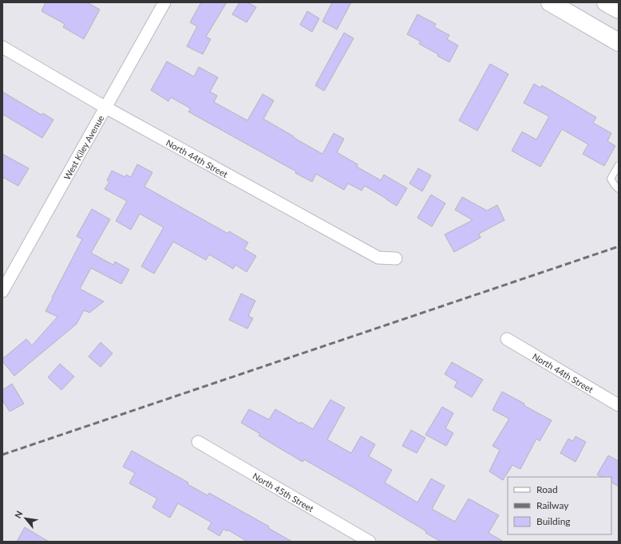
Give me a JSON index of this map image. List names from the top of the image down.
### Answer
{
  "streets": {
    "street": ["West Kiley Avenue", "North 44th Street", "North 45th Street"]
  },
  "crossings": [
    ["West Kiley Avenue", "North 44th Street"]
  ],
  "legend": ["Road", "Railway", "Building"],
  "north": "top left"
}
